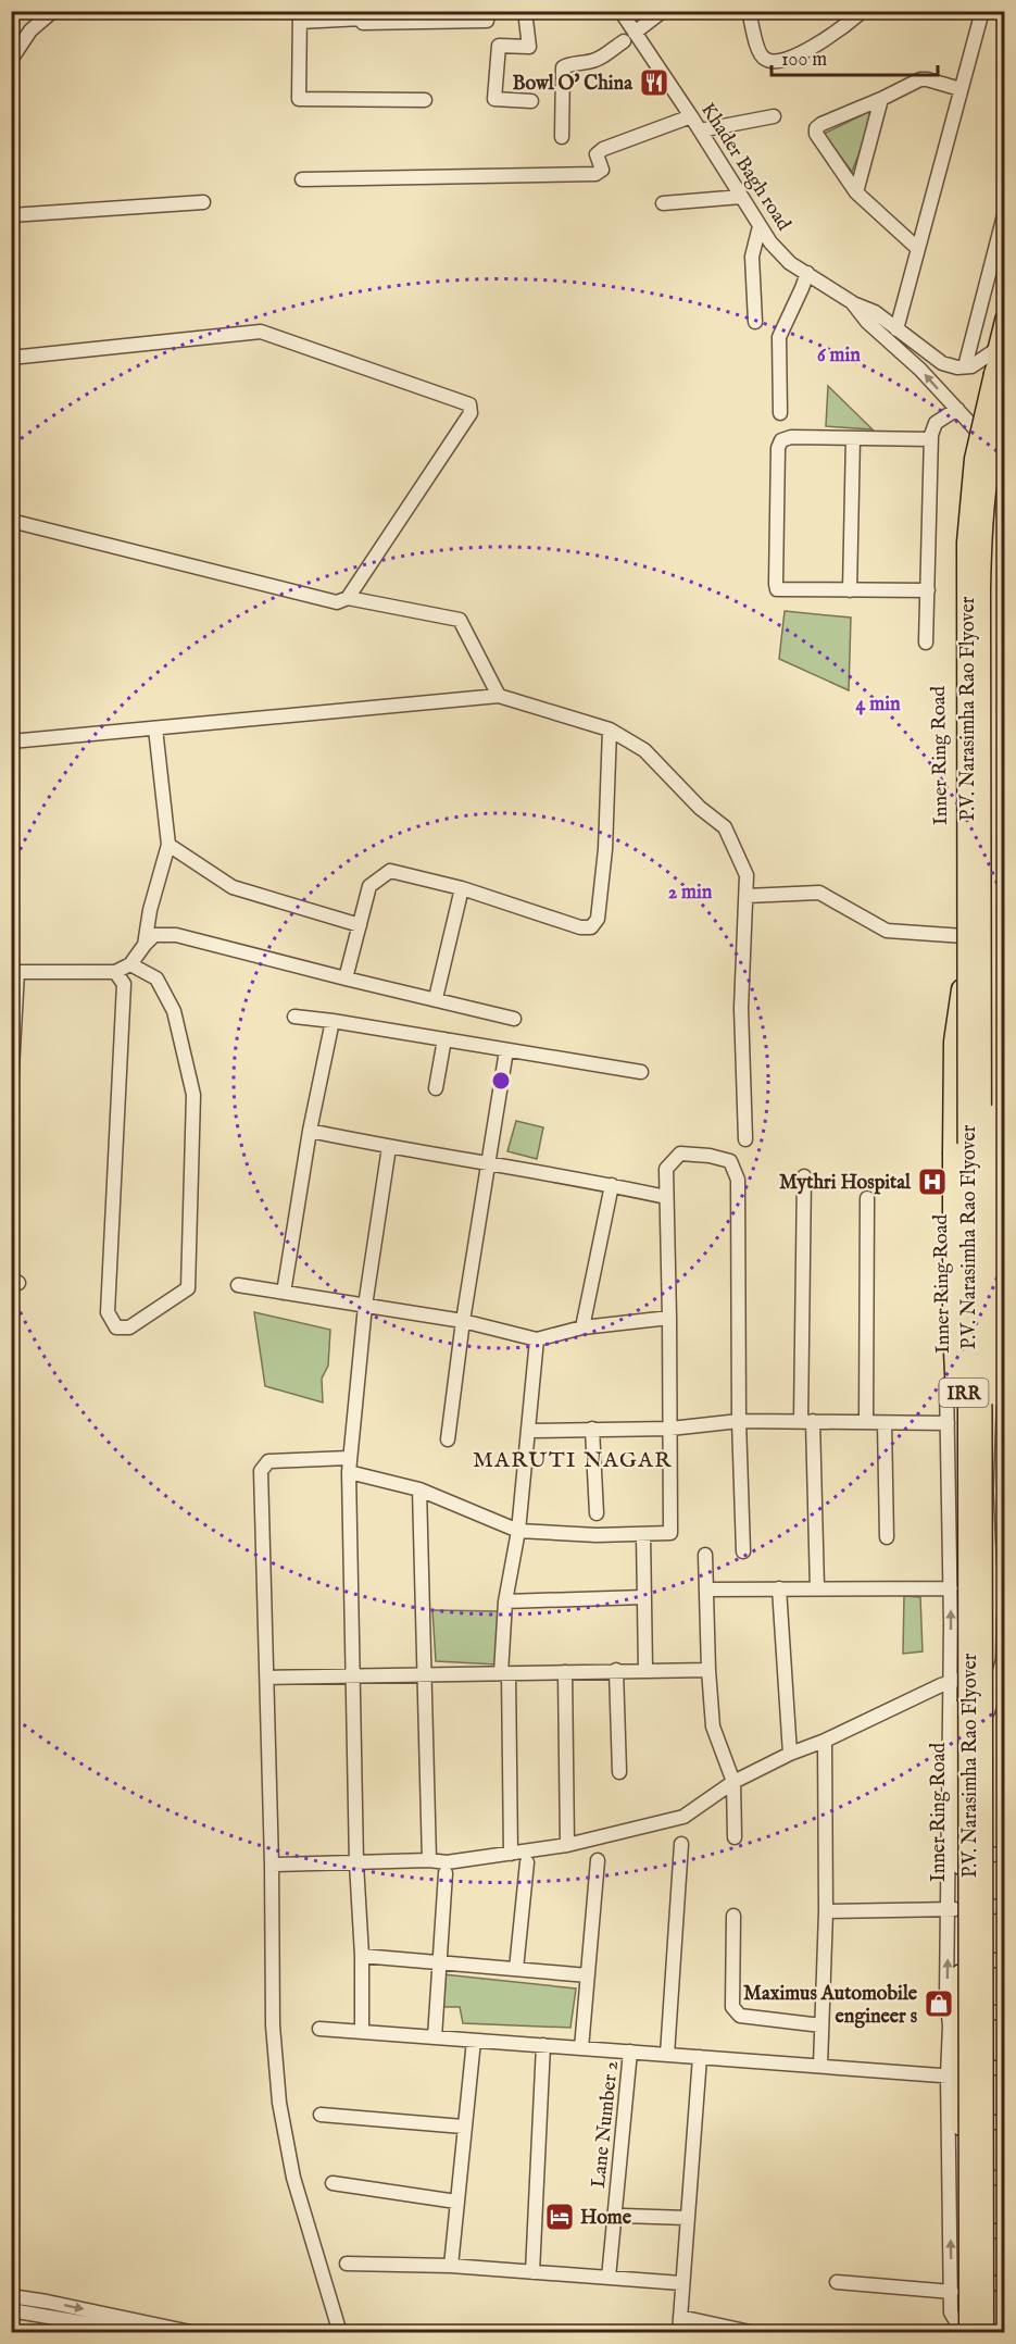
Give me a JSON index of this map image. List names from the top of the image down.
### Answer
{
  "streets": {
    "highway": ["P.V. Narasimha Rao Flyover"],
    "main road": ["Inner Ring Road", "IRR"],
    "street": ["Khader Bagh road", "Lane Number 2"]
  },
  "crossings": [
    ["Khader Bagh road", "Inner Ring Road"],
    ["P.V. Narasimha Rao Flyover", "Inner Ring Road"]
  ],
  "districts": ["MARUTI NAGAR"],
  "places": {
    "restaurant": ["Bowl O' China"],
    "hospital": ["Mythri Hospital"],
    "shop": ["Maximus Automobile engineer s"],
    "hotel": ["Home"]
  },
  "scale_bar": "100 m",
  "rings": ["6 min", "4 min", "2 min"]
}
